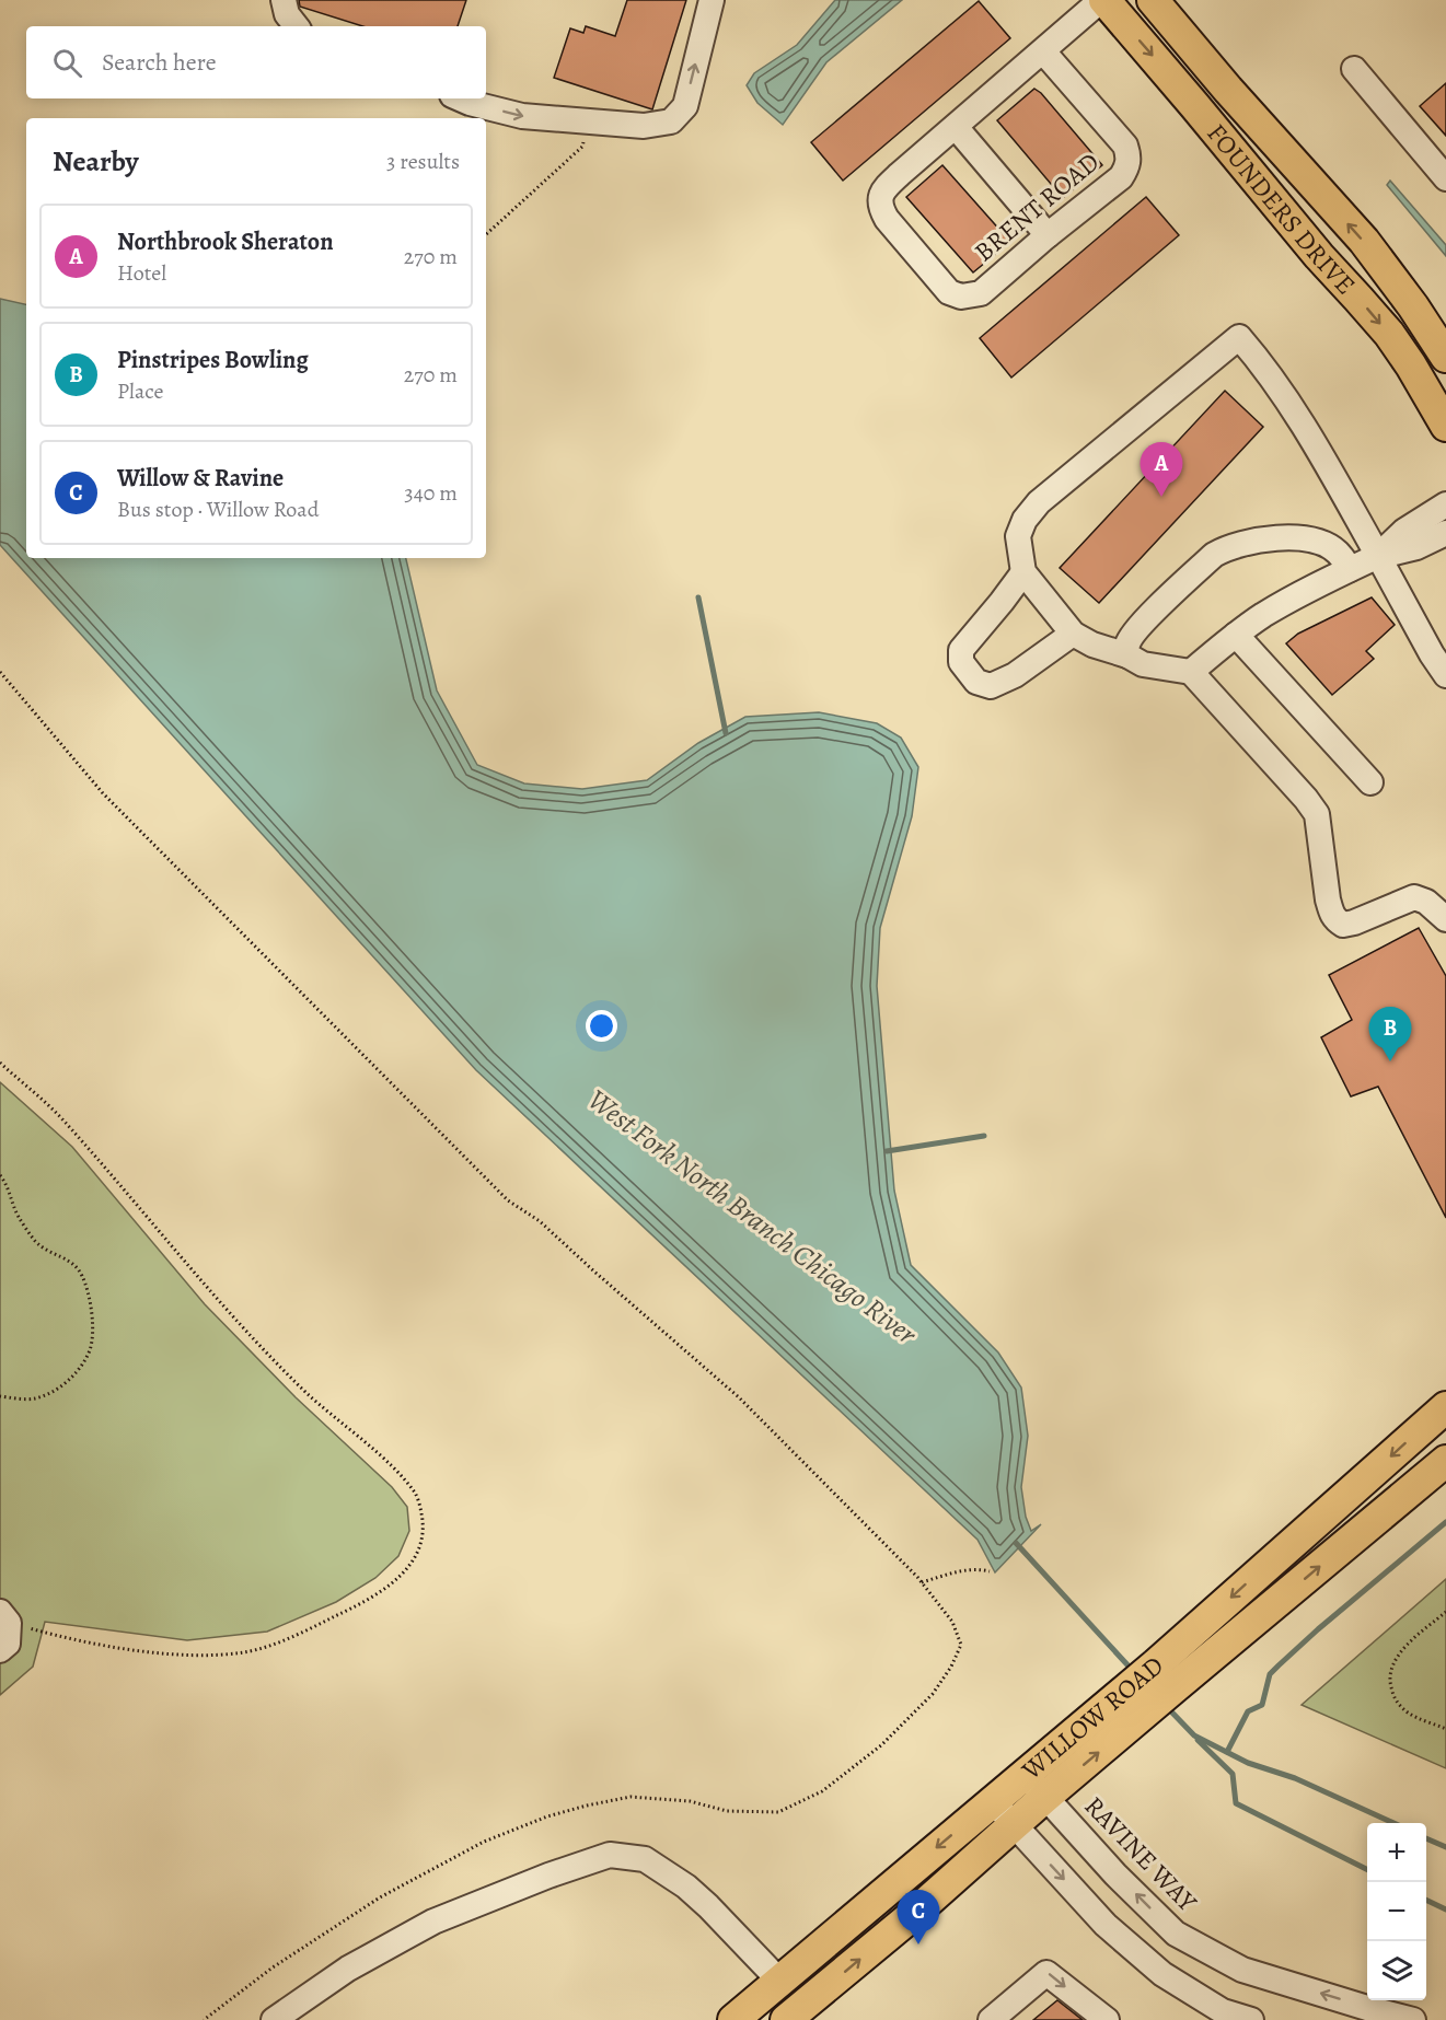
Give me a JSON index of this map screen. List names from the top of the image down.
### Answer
{
  "streets": {
    "main road": ["FOUNDERS DRIVE", "WILLOW ROAD"],
    "street": ["BRENT ROAD", "RAVINE WAY"]
  },
  "crossings": [
    ["WILLOW ROAD", "RAVINE WAY"]
  ],
  "water": ["West Fork North Branch Chicago River"],
  "page": {
    "search": "Search here",
    "heading": ["Nearby", "3 results"],
    "list": [
      {
        "mark": "A",
        "name": "Northbrook Sheraton",
        "note": "Hotel",
        "value": "270 m"
      },
      {
        "mark": "B",
        "name": "Pinstripes Bowling",
        "note": "Place",
        "value": "270 m"
      },
      {
        "mark": "C",
        "name": "Willow & Ravine",
        "note": "Bus stop · Willow Road",
        "value": "340 m"
      }
    ],
    "pins": ["A", "B", "C"],
    "map_buttons": ["+", "−"]
  }
}
